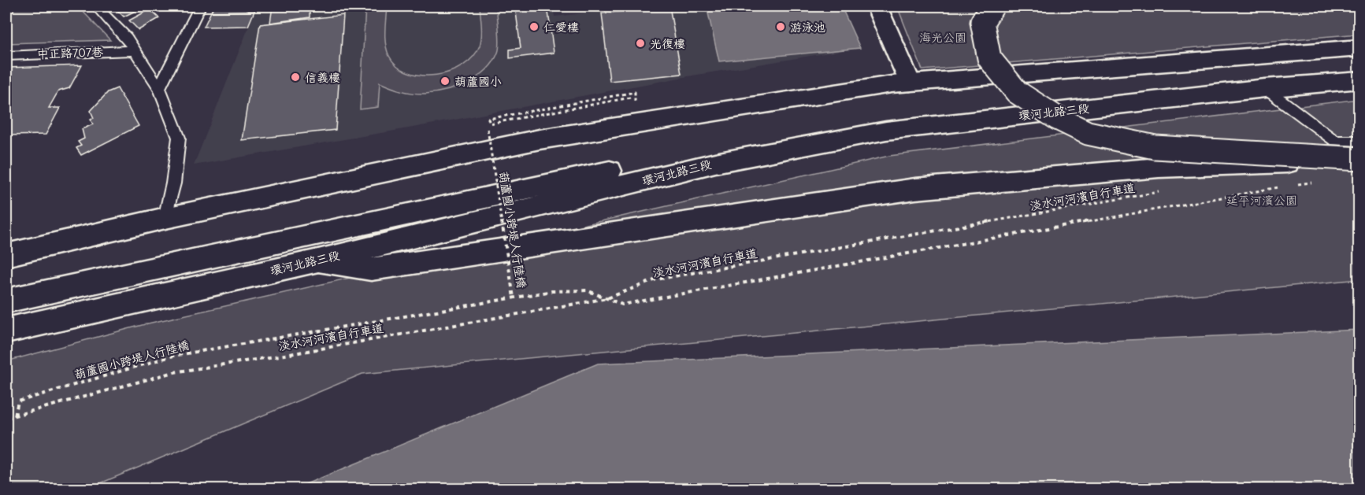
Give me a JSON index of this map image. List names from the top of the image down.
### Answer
{
  "streets": {
    "main road": ["環河北路三段"],
    "lane": ["中正路707巷"],
    "path": ["淡水河河濱自行車道", "葫蘆國小跨堤人行陸橋"]
  },
  "crossings": [
    ["淡水河河濱自行車道", "葫蘆國小跨堤人行陸橋"]
  ],
  "parks": ["海光公園", "延平河濱公園"],
  "places": [
    "仁愛樓",
    "游泳池",
    "光復樓",
    "信義樓",
    "葫蘆國小"
  ]
}
